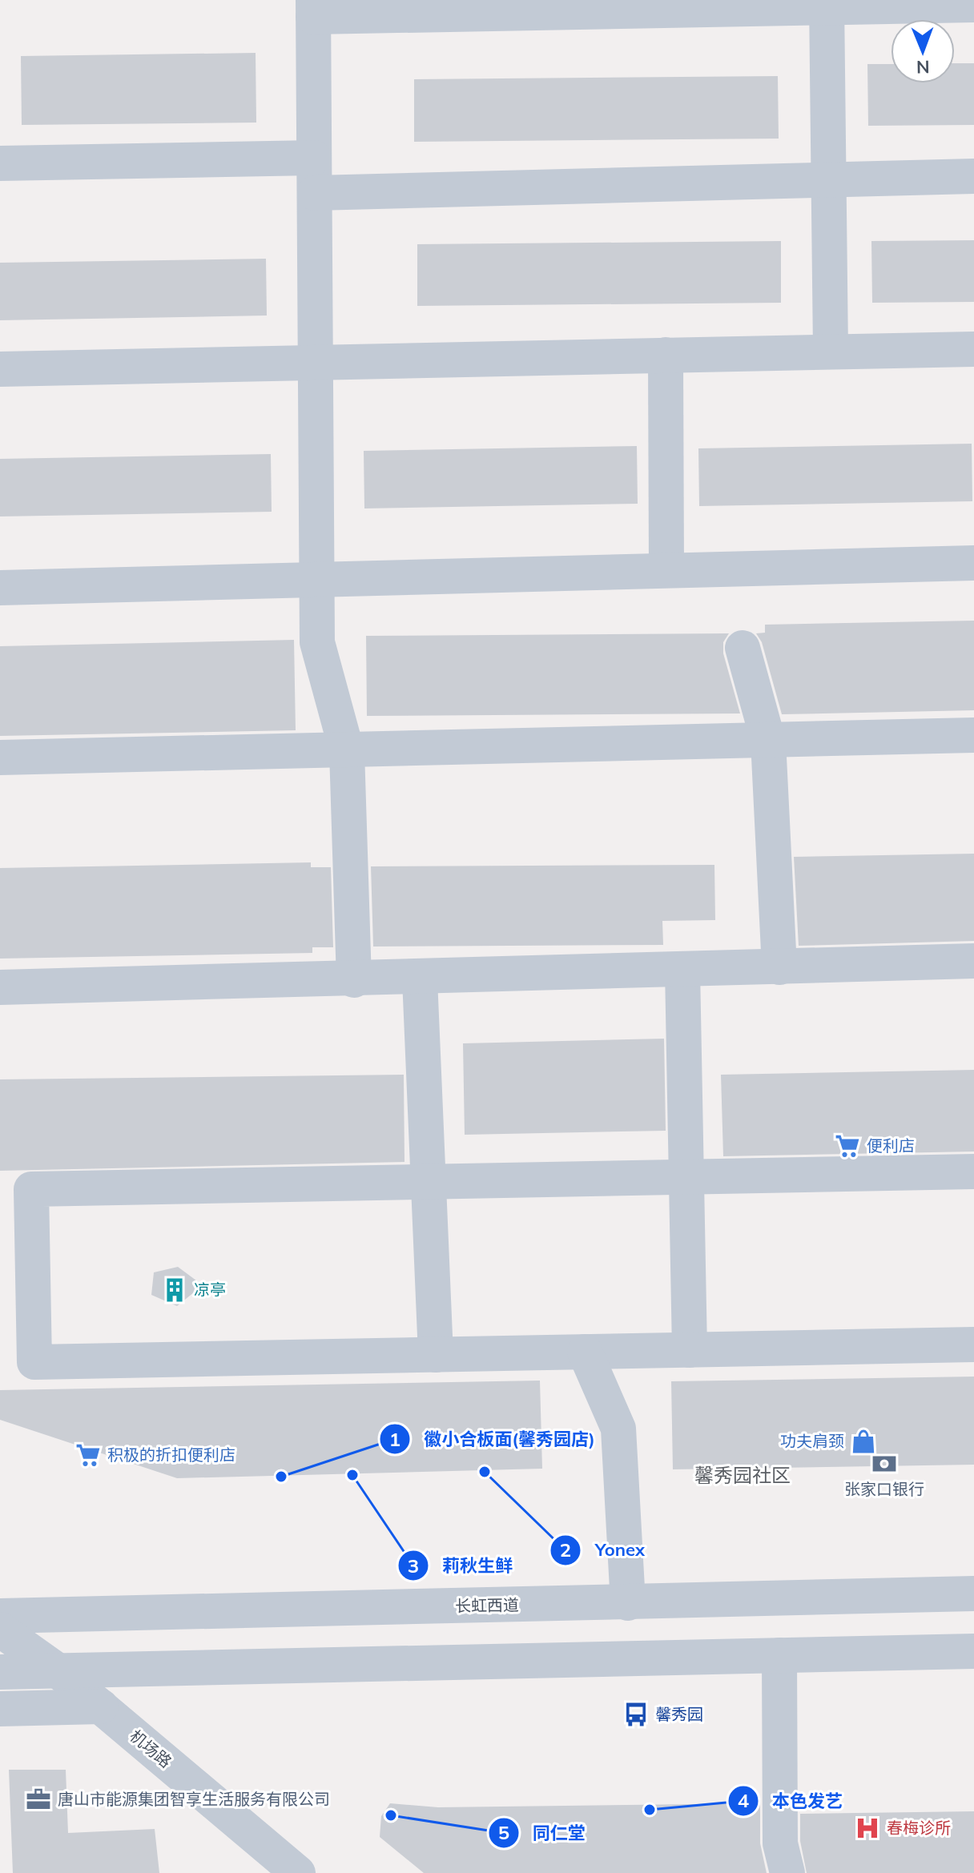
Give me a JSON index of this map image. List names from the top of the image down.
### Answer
{
  "streets": {
    "street": ["长虹西道", "机场路"]
  },
  "districts": ["馨秀园社区"],
  "places": {
    "supermarket": ["便利店", "积极的折扣便利店"],
    "building": ["凉亭"],
    "shop": ["功夫肩颈"],
    "bank": ["张家口银行"],
    "other": [
      "Yonex",
      "莉秋生鲜",
      "徽小合板面(馨秀园店)",
      "本色发艺",
      "同仁堂"
    ],
    "bus stop": ["馨秀园"],
    "office": ["唐山市能源集团智享生活服务有限公司"],
    "hospital": ["春梅诊所"]
  },
  "north": "bottom"
}
